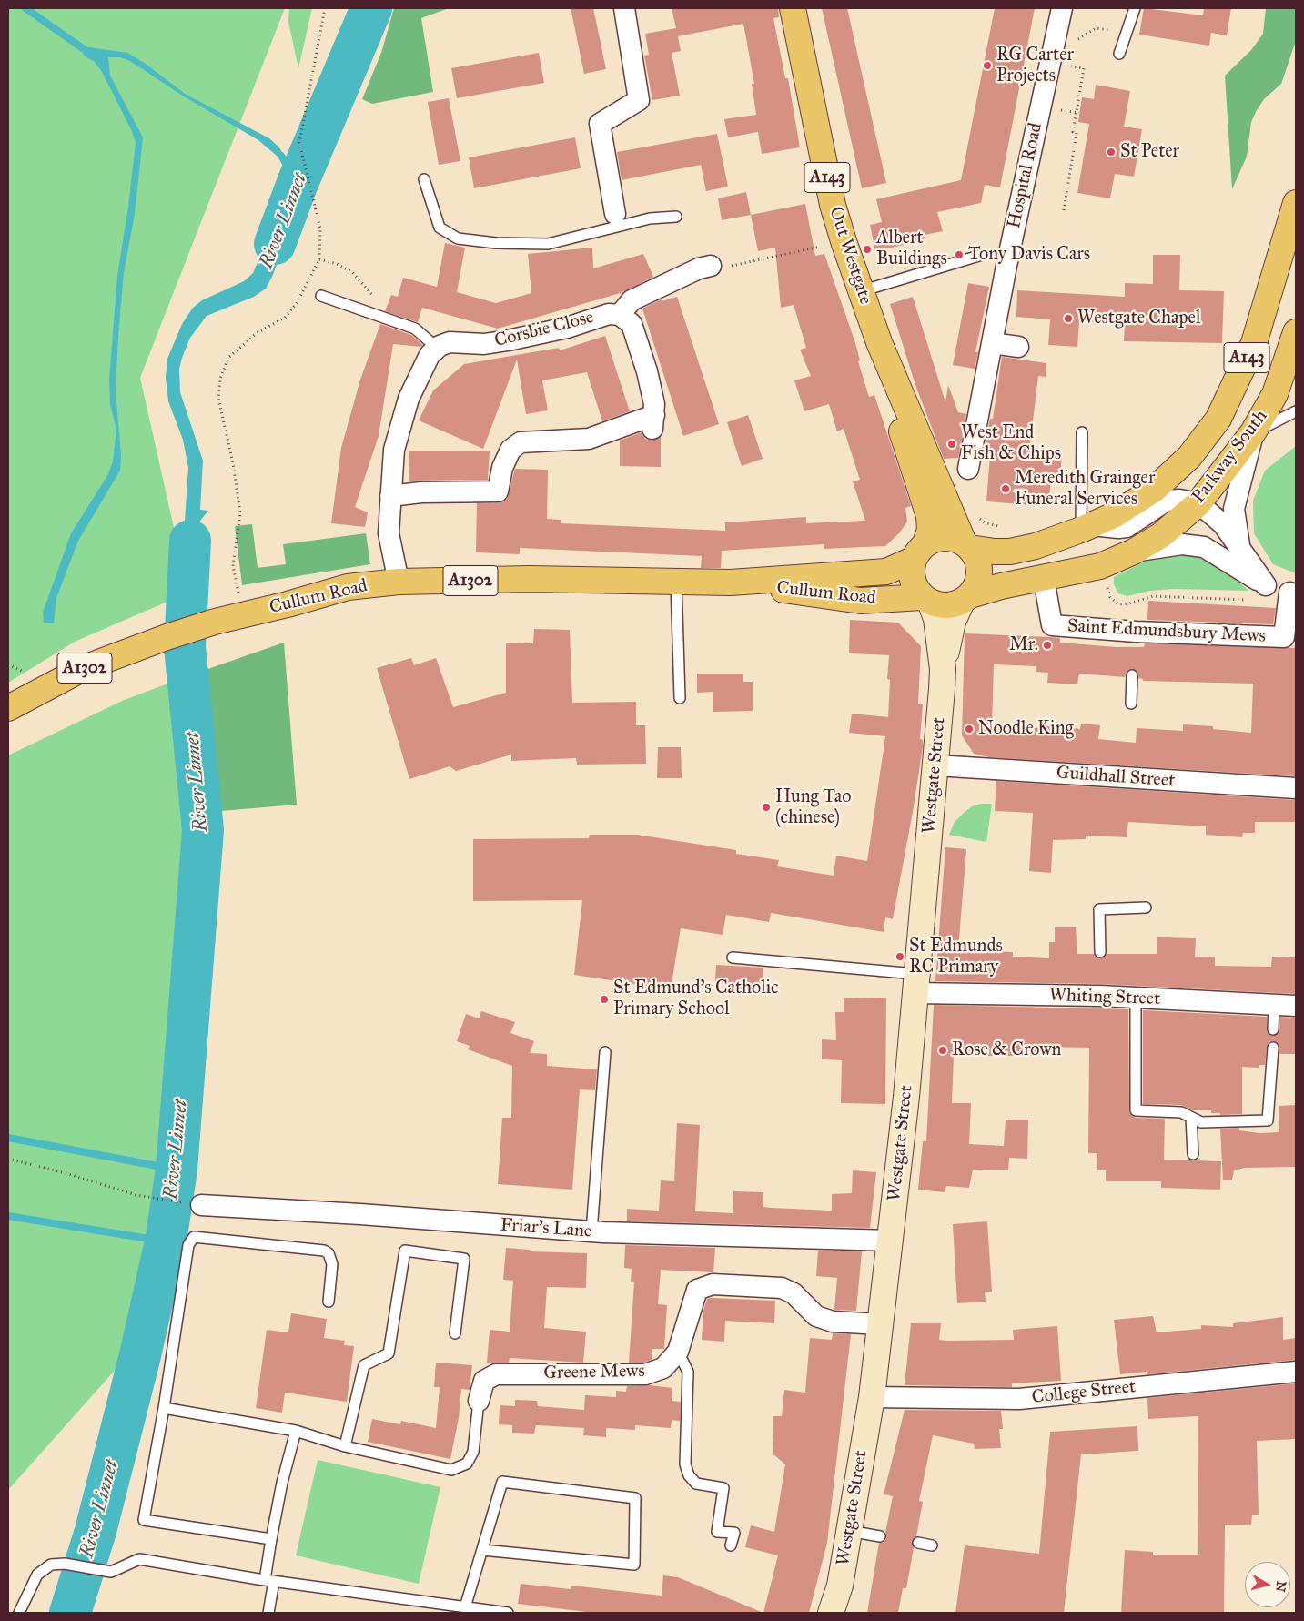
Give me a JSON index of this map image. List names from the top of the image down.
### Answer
{
  "streets": {
    "main road": [
      "A143",
      "Out Westgate",
      "Parkway South",
      "A1302",
      "Cullum Road"
    ],
    "street": [
      "Hospital Road",
      "Corsbie Close",
      "Saint Edmundsbury Mews",
      "Westgate Street",
      "Guildhall Street",
      "Whiting Street",
      "Friar's Lane",
      "Greene Mews",
      "College Street"
    ]
  },
  "crossings": [
    ["A143", "Out Westgate"],
    ["A143", "Parkway South"],
    ["A143", "Cullum Road"],
    ["A143", "Westgate Street"],
    ["Out Westgate", "Parkway South"],
    ["Out Westgate", "Cullum Road"],
    ["Out Westgate", "Westgate Street"],
    ["Parkway South", "Cullum Road"],
    ["Parkway South", "Saint Edmundsbury Mews"],
    ["Parkway South", "Westgate Street"],
    ["Cullum Road", "Westgate Street"],
    ["Westgate Street", "Guildhall Street"],
    ["Westgate Street", "Whiting Street"],
    ["Westgate Street", "Friar's Lane"],
    ["Westgate Street", "Greene Mews"],
    ["Westgate Street", "College Street"]
  ],
  "water": ["River Linnet"],
  "places": [
    "RG Carter Projects",
    "St Peter",
    "Albert Buildings",
    "Tony Davis Cars",
    "Westgate Chapel",
    "West End Fish & Chips",
    "Meredith Grainger Funeral Services",
    "Mr.",
    "Noodle King",
    "Hung Tao (chinese)",
    "St Edmunds RC Primary",
    "St Edmund's Catholic Primary School",
    "Rose & Crown"
  ],
  "north": "right"
}
